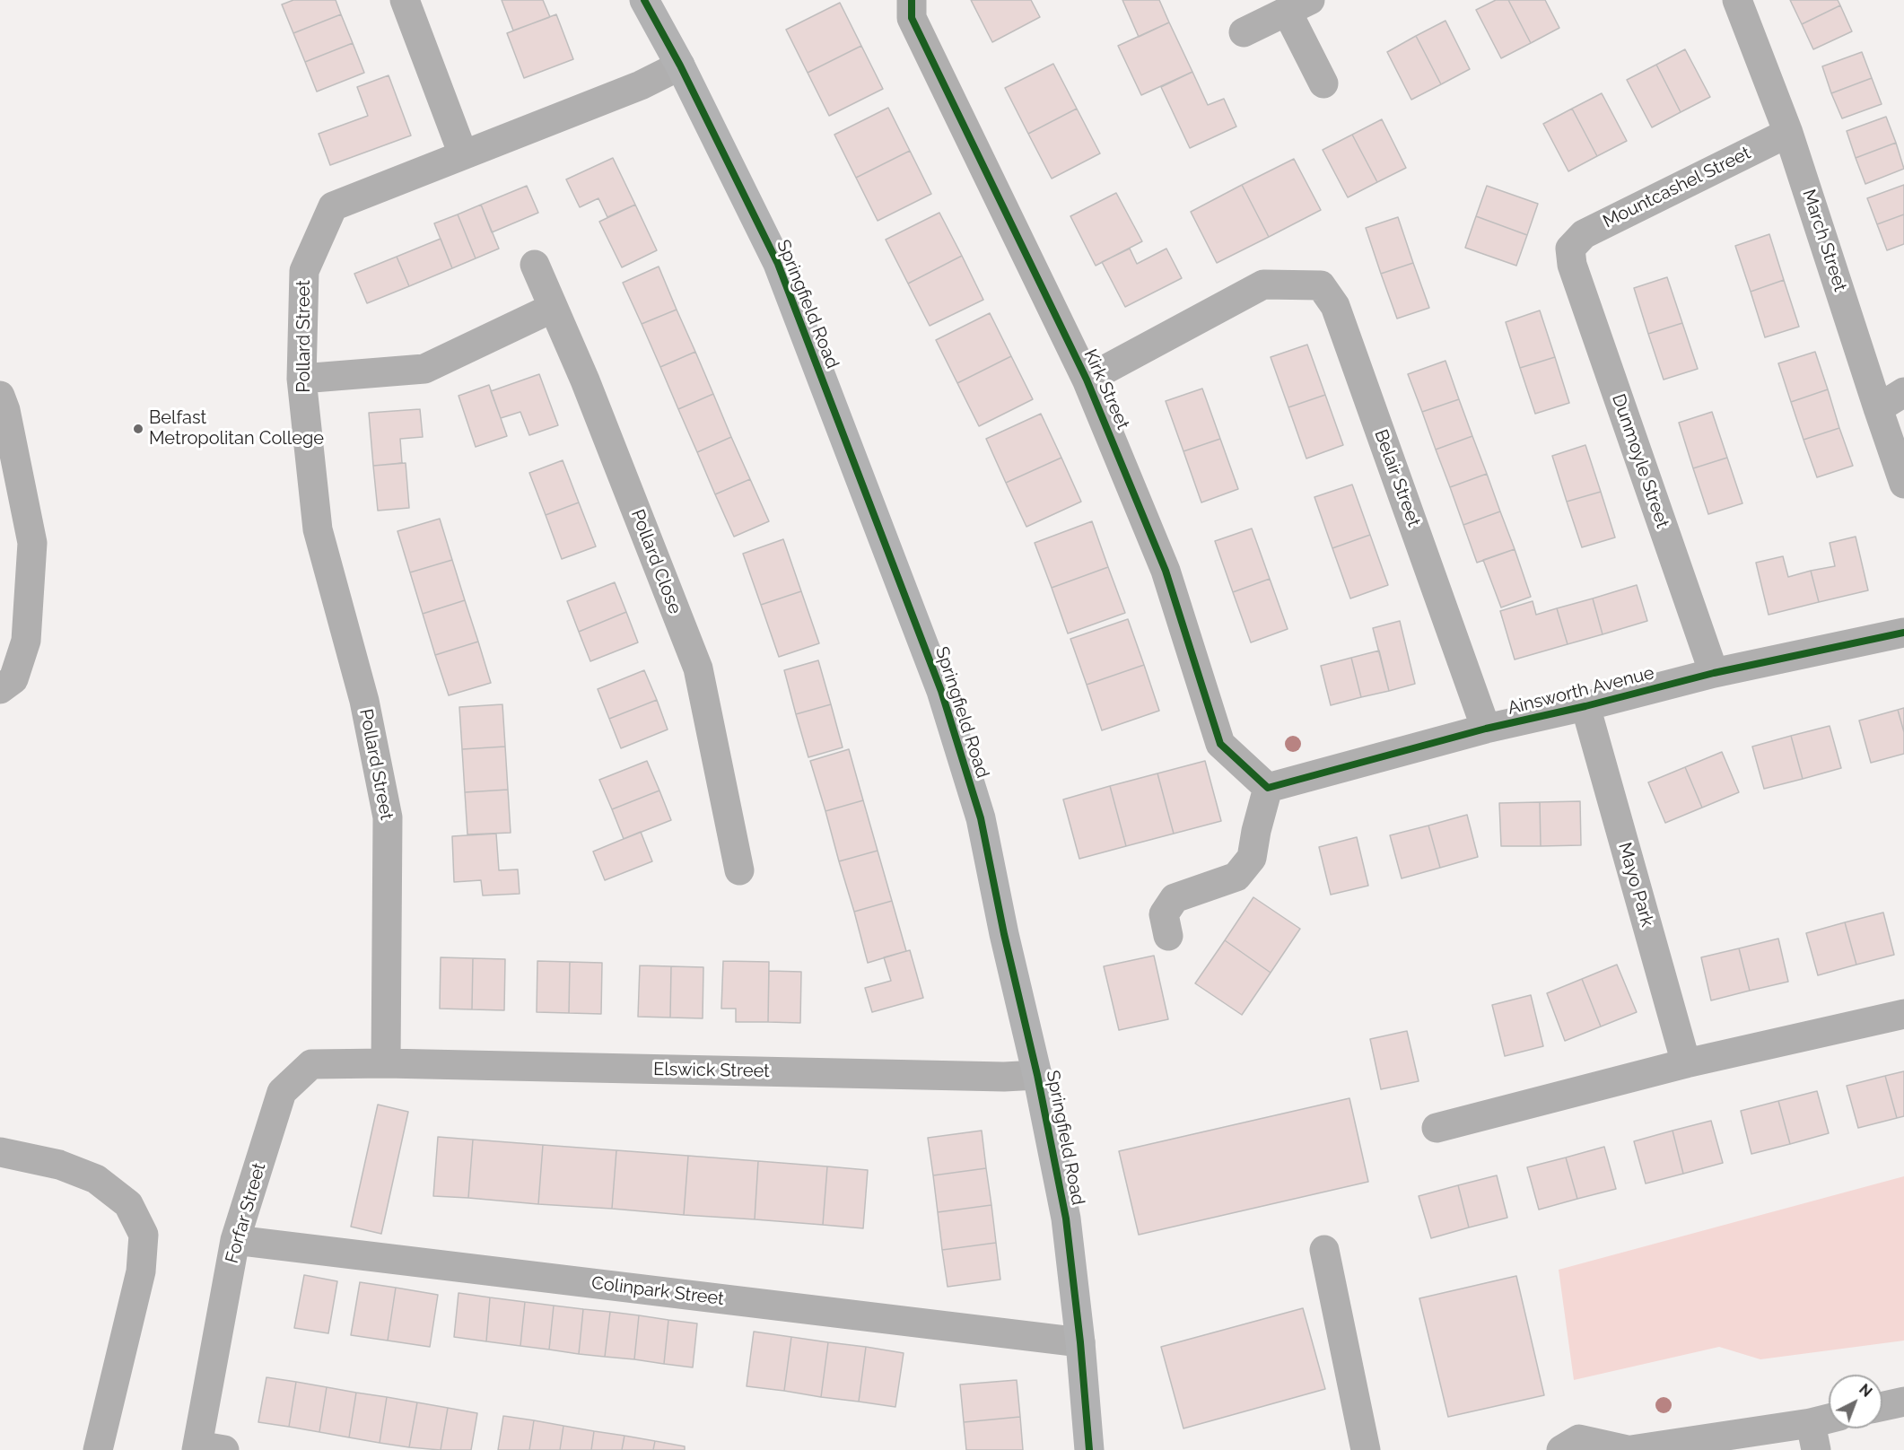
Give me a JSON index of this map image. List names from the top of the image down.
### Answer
{
  "streets": {
    "main road": ["Springfield Road"],
    "street": [
      "Mountcashel Street",
      "March Street",
      "Pollard Street",
      "Kirk Street",
      "Dunmoyle Street",
      "Belair Street",
      "Pollard Close",
      "Ainsworth Avenue",
      "Mayo Park",
      "Elswick Street",
      "Forfar Street",
      "Colinpark Street"
    ]
  },
  "crossings": [
    ["Mountcashel Street", "March Street"],
    ["Mountcashel Street", "Dunmoyle Street"],
    ["Springfield Road", "Pollard Street"],
    ["Springfield Road", "Elswick Street"],
    ["Springfield Road", "Colinpark Street"],
    ["Pollard Street", "Elswick Street"],
    ["Pollard Street", "Forfar Street"],
    ["Kirk Street", "Belair Street"],
    ["Kirk Street", "Ainsworth Avenue"],
    ["Dunmoyle Street", "Ainsworth Avenue"],
    ["Belair Street", "Ainsworth Avenue"],
    ["Ainsworth Avenue", "Mayo Park"],
    ["Elswick Street", "Forfar Street"],
    ["Forfar Street", "Colinpark Street"]
  ],
  "places": ["Belfast Metropolitan College"],
  "north": "top right"
}
